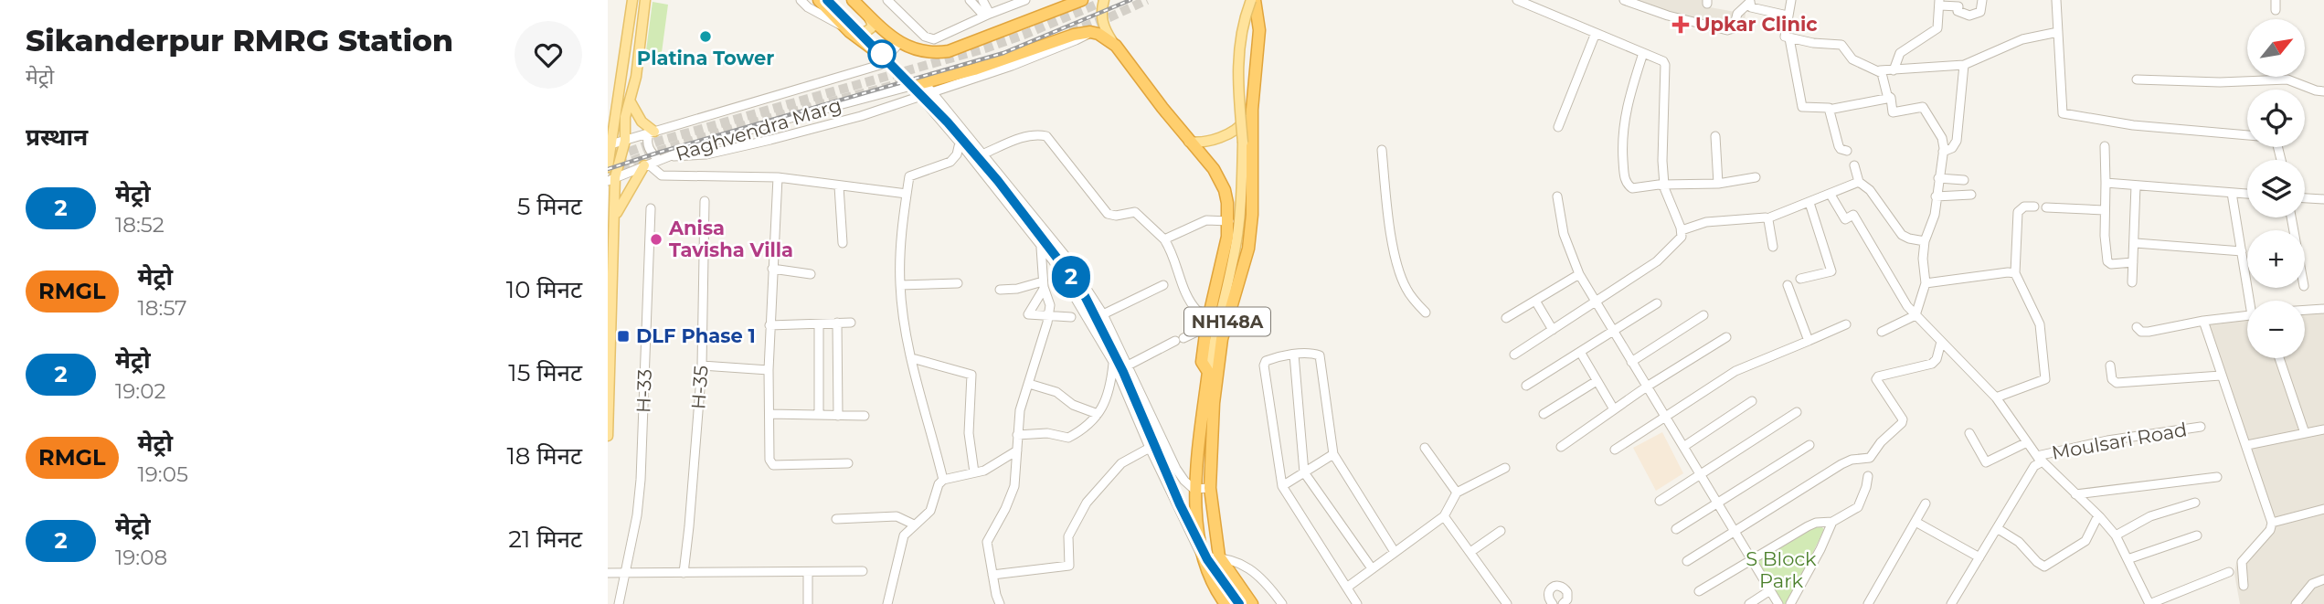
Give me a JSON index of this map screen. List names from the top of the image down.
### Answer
{
  "streets": {
    "highway": ["NH148A"],
    "street": [
      "Raghvendra Marg",
      "H-35",
      "H-33",
      "Moulsari Road"
    ]
  },
  "parks": ["S Block Park"],
  "places": {
    "health": ["Upkar Clinic"],
    "other": ["Platina Tower", "Anisa Tavisha Villa"],
    "transit": ["DLF Phase 1"]
  },
  "lines": ["metro line 2"],
  "north": "top right",
  "page": {
    "heading": [
      ["Sikanderpur RMRG Station", "मेट्रो"],
      "प्रस्थान"
    ],
    "on_map": "2",
    "map_buttons": ["+", "−"],
    "list": [
      {
        "mark": "2",
        "name": "मेट्रो",
        "note": "18:52",
        "value": "5 मिनट"
      },
      {
        "mark": "RMGL",
        "name": "मेट्रो",
        "note": "18:57",
        "value": "10 मिनट"
      },
      {
        "mark": "2",
        "name": "मेट्रो",
        "note": "19:02",
        "value": "15 मिनट"
      },
      {
        "mark": "RMGL",
        "name": "मेट्रो",
        "note": "19:05",
        "value": "18 मिनट"
      },
      {
        "mark": "2",
        "name": "मेट्रो",
        "note": "19:08",
        "value": "21 मिनट"
      }
    ]
  }
}
